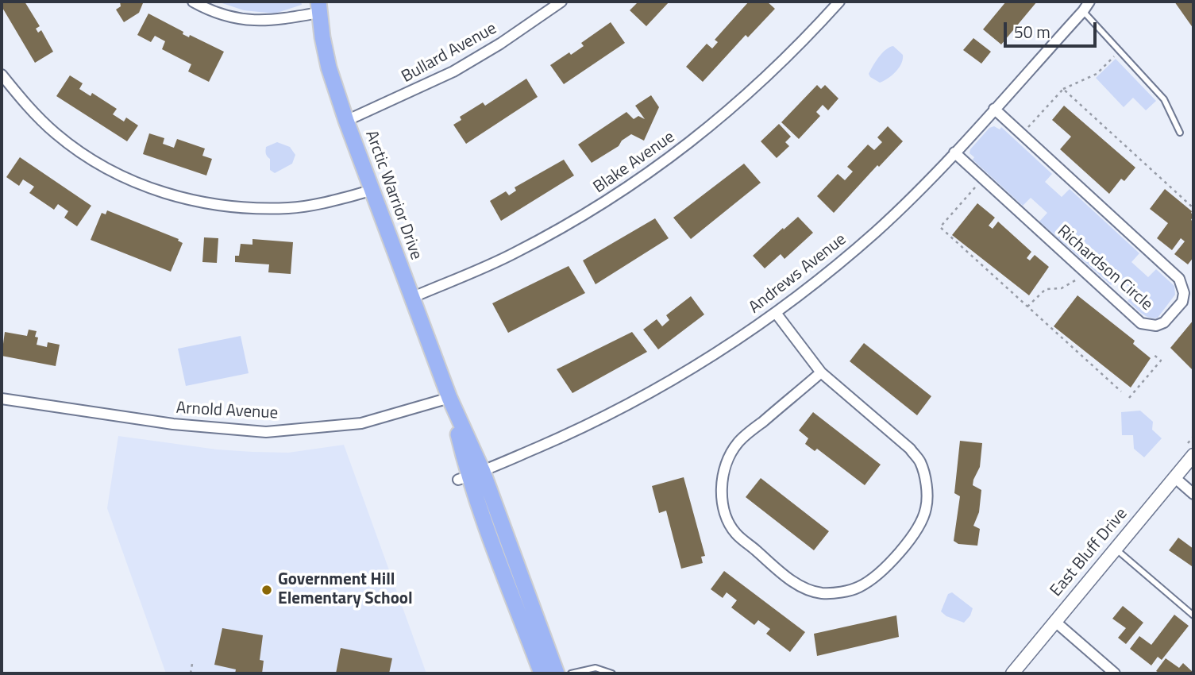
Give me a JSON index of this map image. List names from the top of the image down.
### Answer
{
  "streets": {
    "main road": ["Arctic Warrior Drive"],
    "street": [
      "Bullard Avenue",
      "Blake Avenue",
      "Richardson Circle",
      "Andrews Avenue",
      "Arnold Avenue",
      "East Bluff Drive"
    ]
  },
  "crossings": [
    ["Bullard Avenue", "Arctic Warrior Drive"],
    ["Blake Avenue", "Arctic Warrior Drive"],
    ["Arctic Warrior Drive", "Andrews Avenue"],
    ["Arctic Warrior Drive", "Arnold Avenue"],
    ["Richardson Circle", "Andrews Avenue"]
  ],
  "places": ["Government Hill Elementary School"],
  "scale_bar": "50 m"
}
